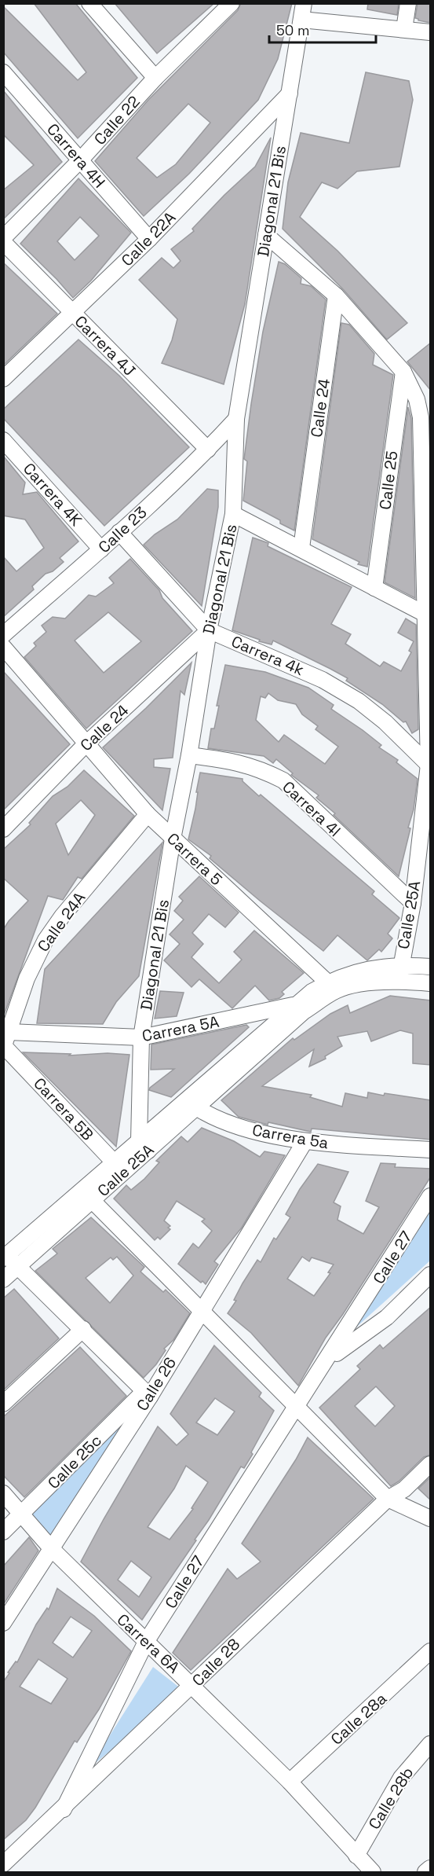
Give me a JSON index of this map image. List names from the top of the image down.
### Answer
{
  "streets": {
    "street": [
      "Calle 22",
      "Carrera 4H",
      "Diagonal 21 Bis",
      "Calle 22A",
      "Carrera 4J",
      "Calle 24",
      "Calle 25",
      "Carrera 4K",
      "Calle 23",
      "Carrera 4k",
      "Carrera 4l",
      "Carrera 5",
      "Calle 25A",
      "Calle 24A",
      "Carrera 5A",
      "Carrera 5B",
      "Carrera 5a",
      "Calle 27",
      "Calle 26",
      "Calle 25c",
      "Carrera 6A",
      "Calle 28",
      "Calle 28a",
      "Calle 28b"
    ]
  },
  "crossings": [
    ["Calle 22", "Carrera 4H"],
    ["Carrera 4H", "Calle 22A"],
    ["Diagonal 21 Bis", "Calle 22A"],
    ["Diagonal 21 Bis", "Calle 24"],
    ["Diagonal 21 Bis", "Calle 23"],
    ["Diagonal 21 Bis", "Carrera 4k"],
    ["Diagonal 21 Bis", "Carrera 4l"],
    ["Diagonal 21 Bis", "Carrera 5"],
    ["Diagonal 21 Bis", "Calle 25A"],
    ["Diagonal 21 Bis", "Carrera 5A"],
    ["Calle 22A", "Carrera 4J"],
    ["Carrera 4J", "Calle 23"],
    ["Calle 24", "Carrera 4k"],
    ["Calle 24", "Carrera 5"],
    ["Calle 24", "Calle 25A"],
    ["Calle 25", "Calle 25A"],
    ["Carrera 4K", "Calle 23"],
    ["Calle 23", "Carrera 4k"],
    ["Carrera 4k", "Calle 25A"],
    ["Carrera 4l", "Calle 25A"],
    ["Carrera 5", "Calle 25A"],
    ["Carrera 5", "Calle 24A"],
    ["Calle 25A", "Carrera 5A"],
    ["Calle 25A", "Carrera 5B"],
    ["Calle 25A", "Carrera 5a"],
    ["Calle 24A", "Carrera 5A"],
    ["Calle 24A", "Carrera 5B"],
    ["Carrera 5A", "Carrera 5B"],
    ["Carrera 5a", "Calle 26"],
    ["Calle 27", "Carrera 6A"],
    ["Calle 27", "Calle 28"],
    ["Calle 26", "Calle 25c"],
    ["Calle 26", "Carrera 6A"],
    ["Calle 25c", "Carrera 6A"],
    ["Carrera 6A", "Calle 28"],
    ["Carrera 6A", "Calle 28a"],
    ["Carrera 6A", "Calle 28b"]
  ],
  "scale_bar": "50 m"
}
